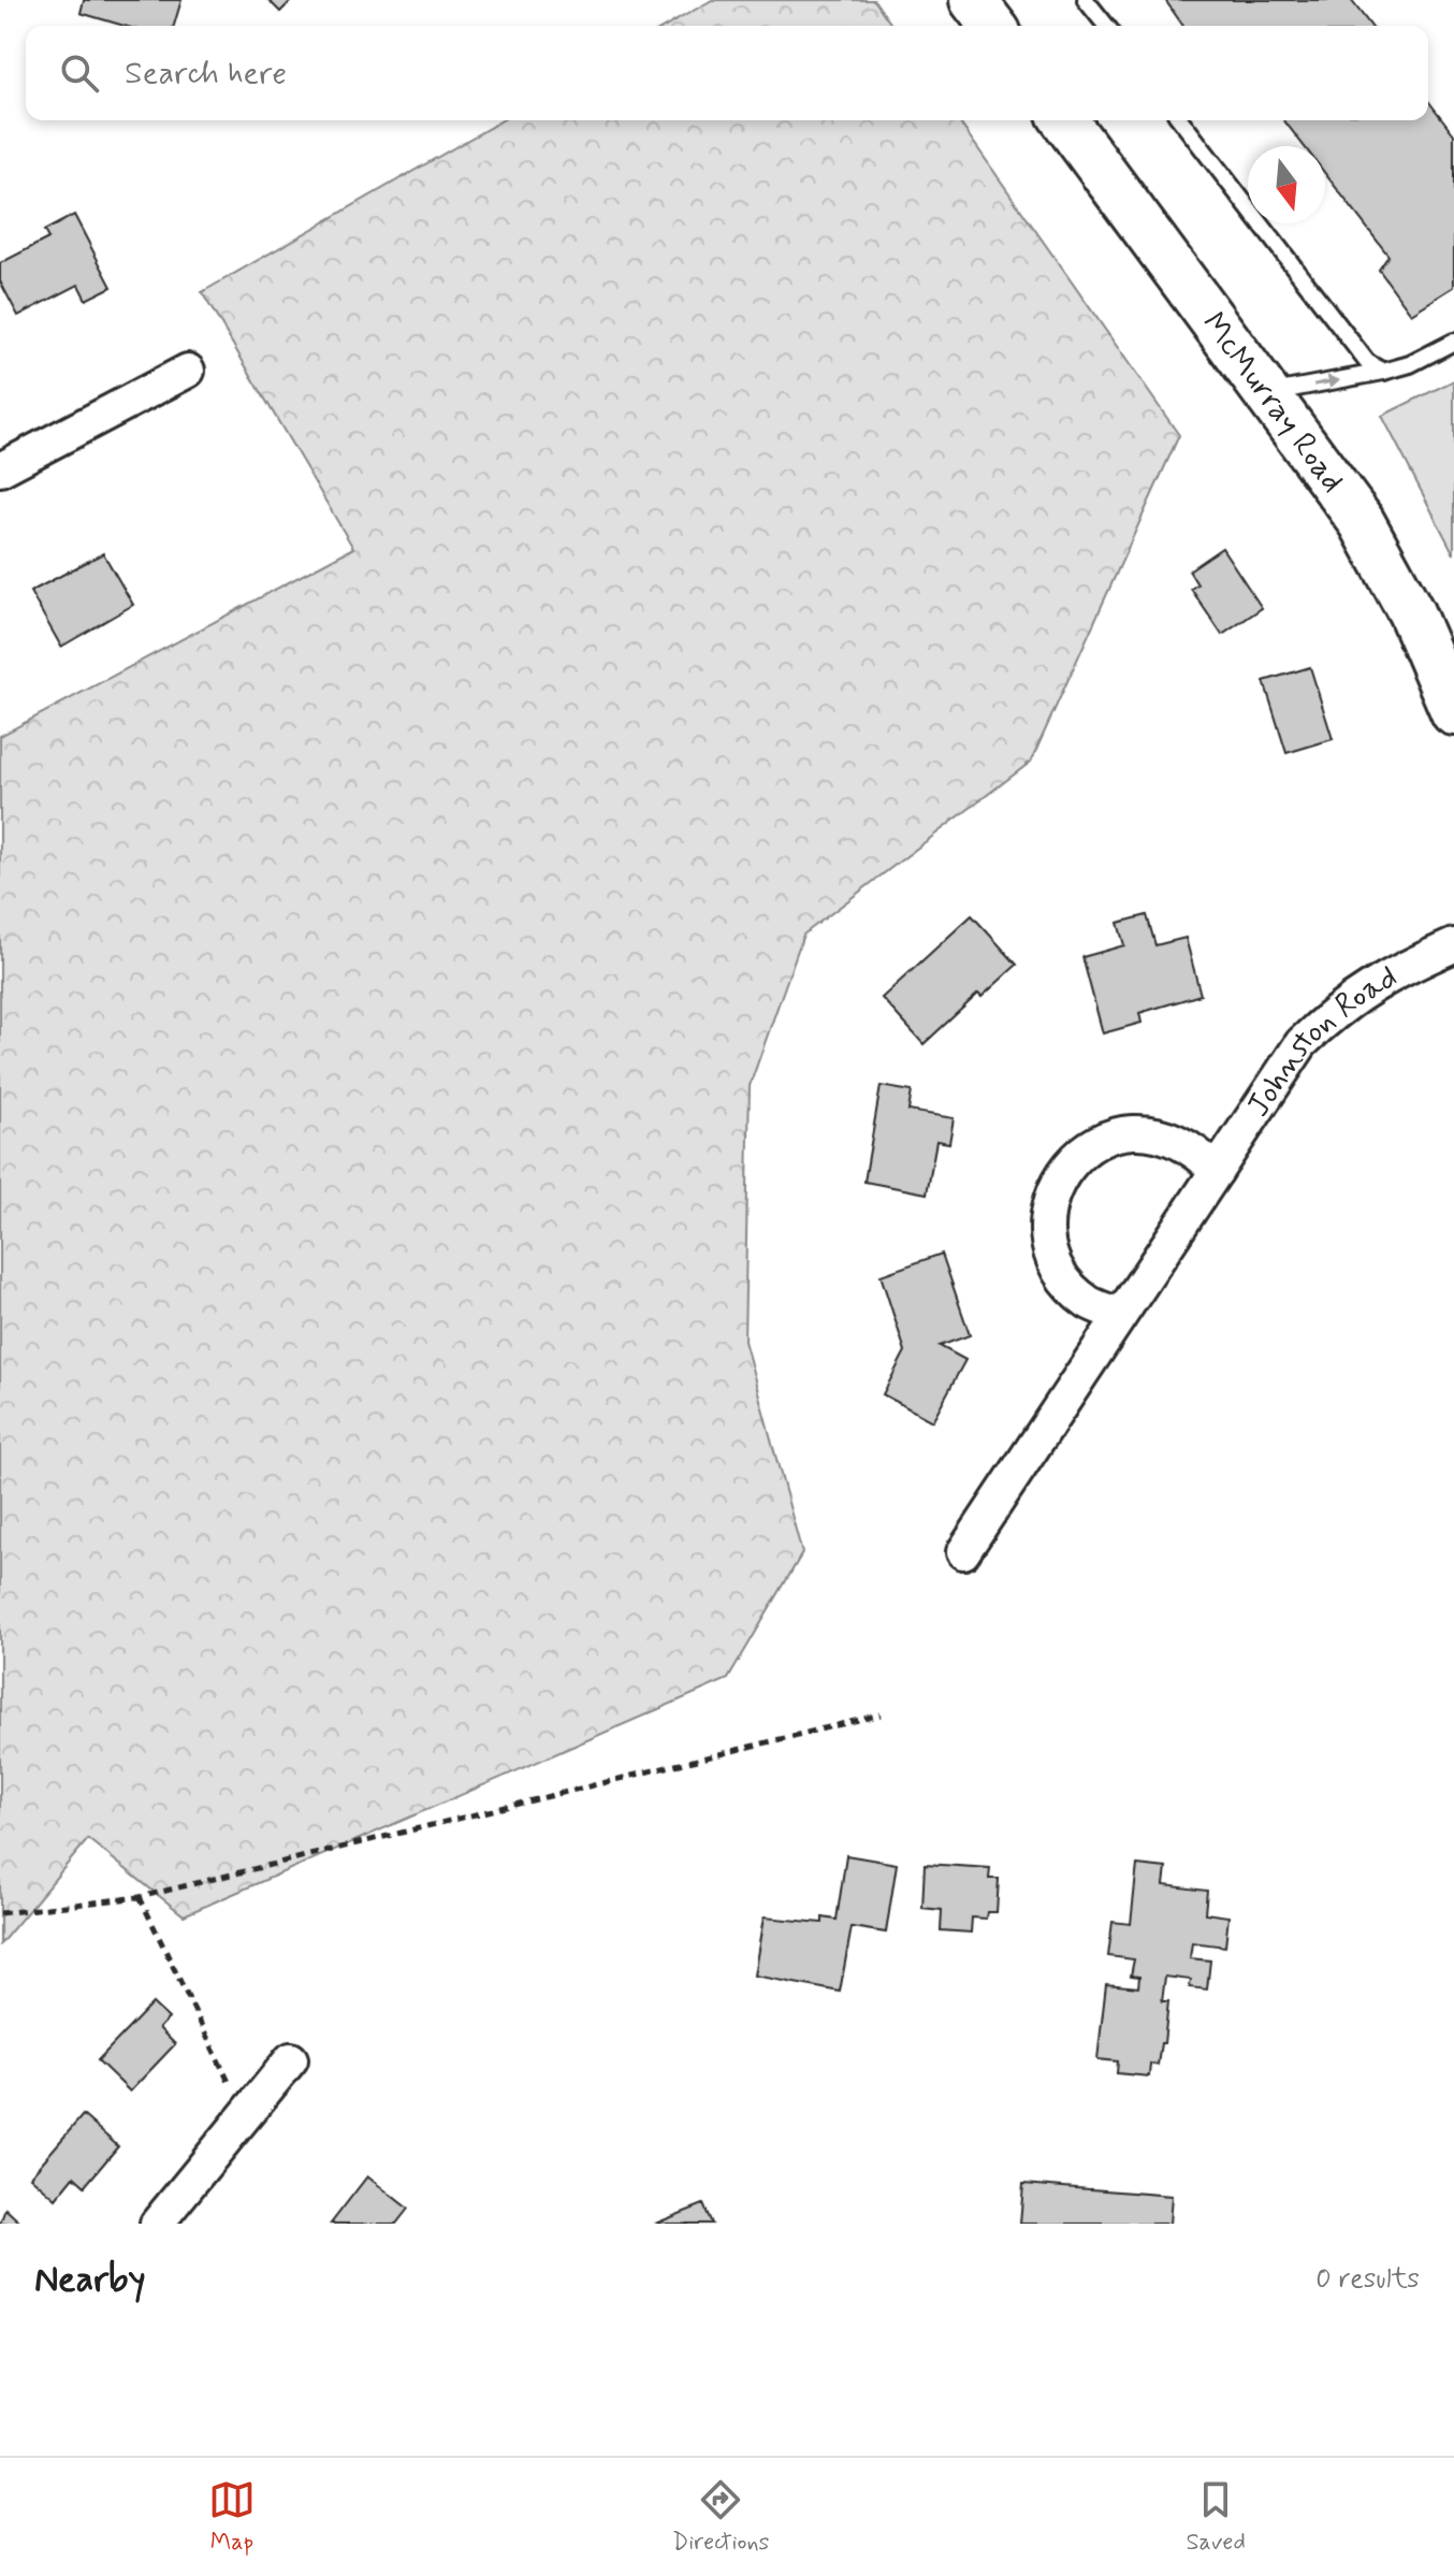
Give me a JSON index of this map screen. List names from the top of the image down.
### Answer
{
  "streets": {
    "main road": ["McMurray Road"],
    "street": ["Johnston Road"]
  },
  "north": "bottom",
  "page": {
    "search": "Search here",
    "heading": ["Nearby", "0 results"],
    "nav": ["Map", "Directions", "Saved"]
  }
}
